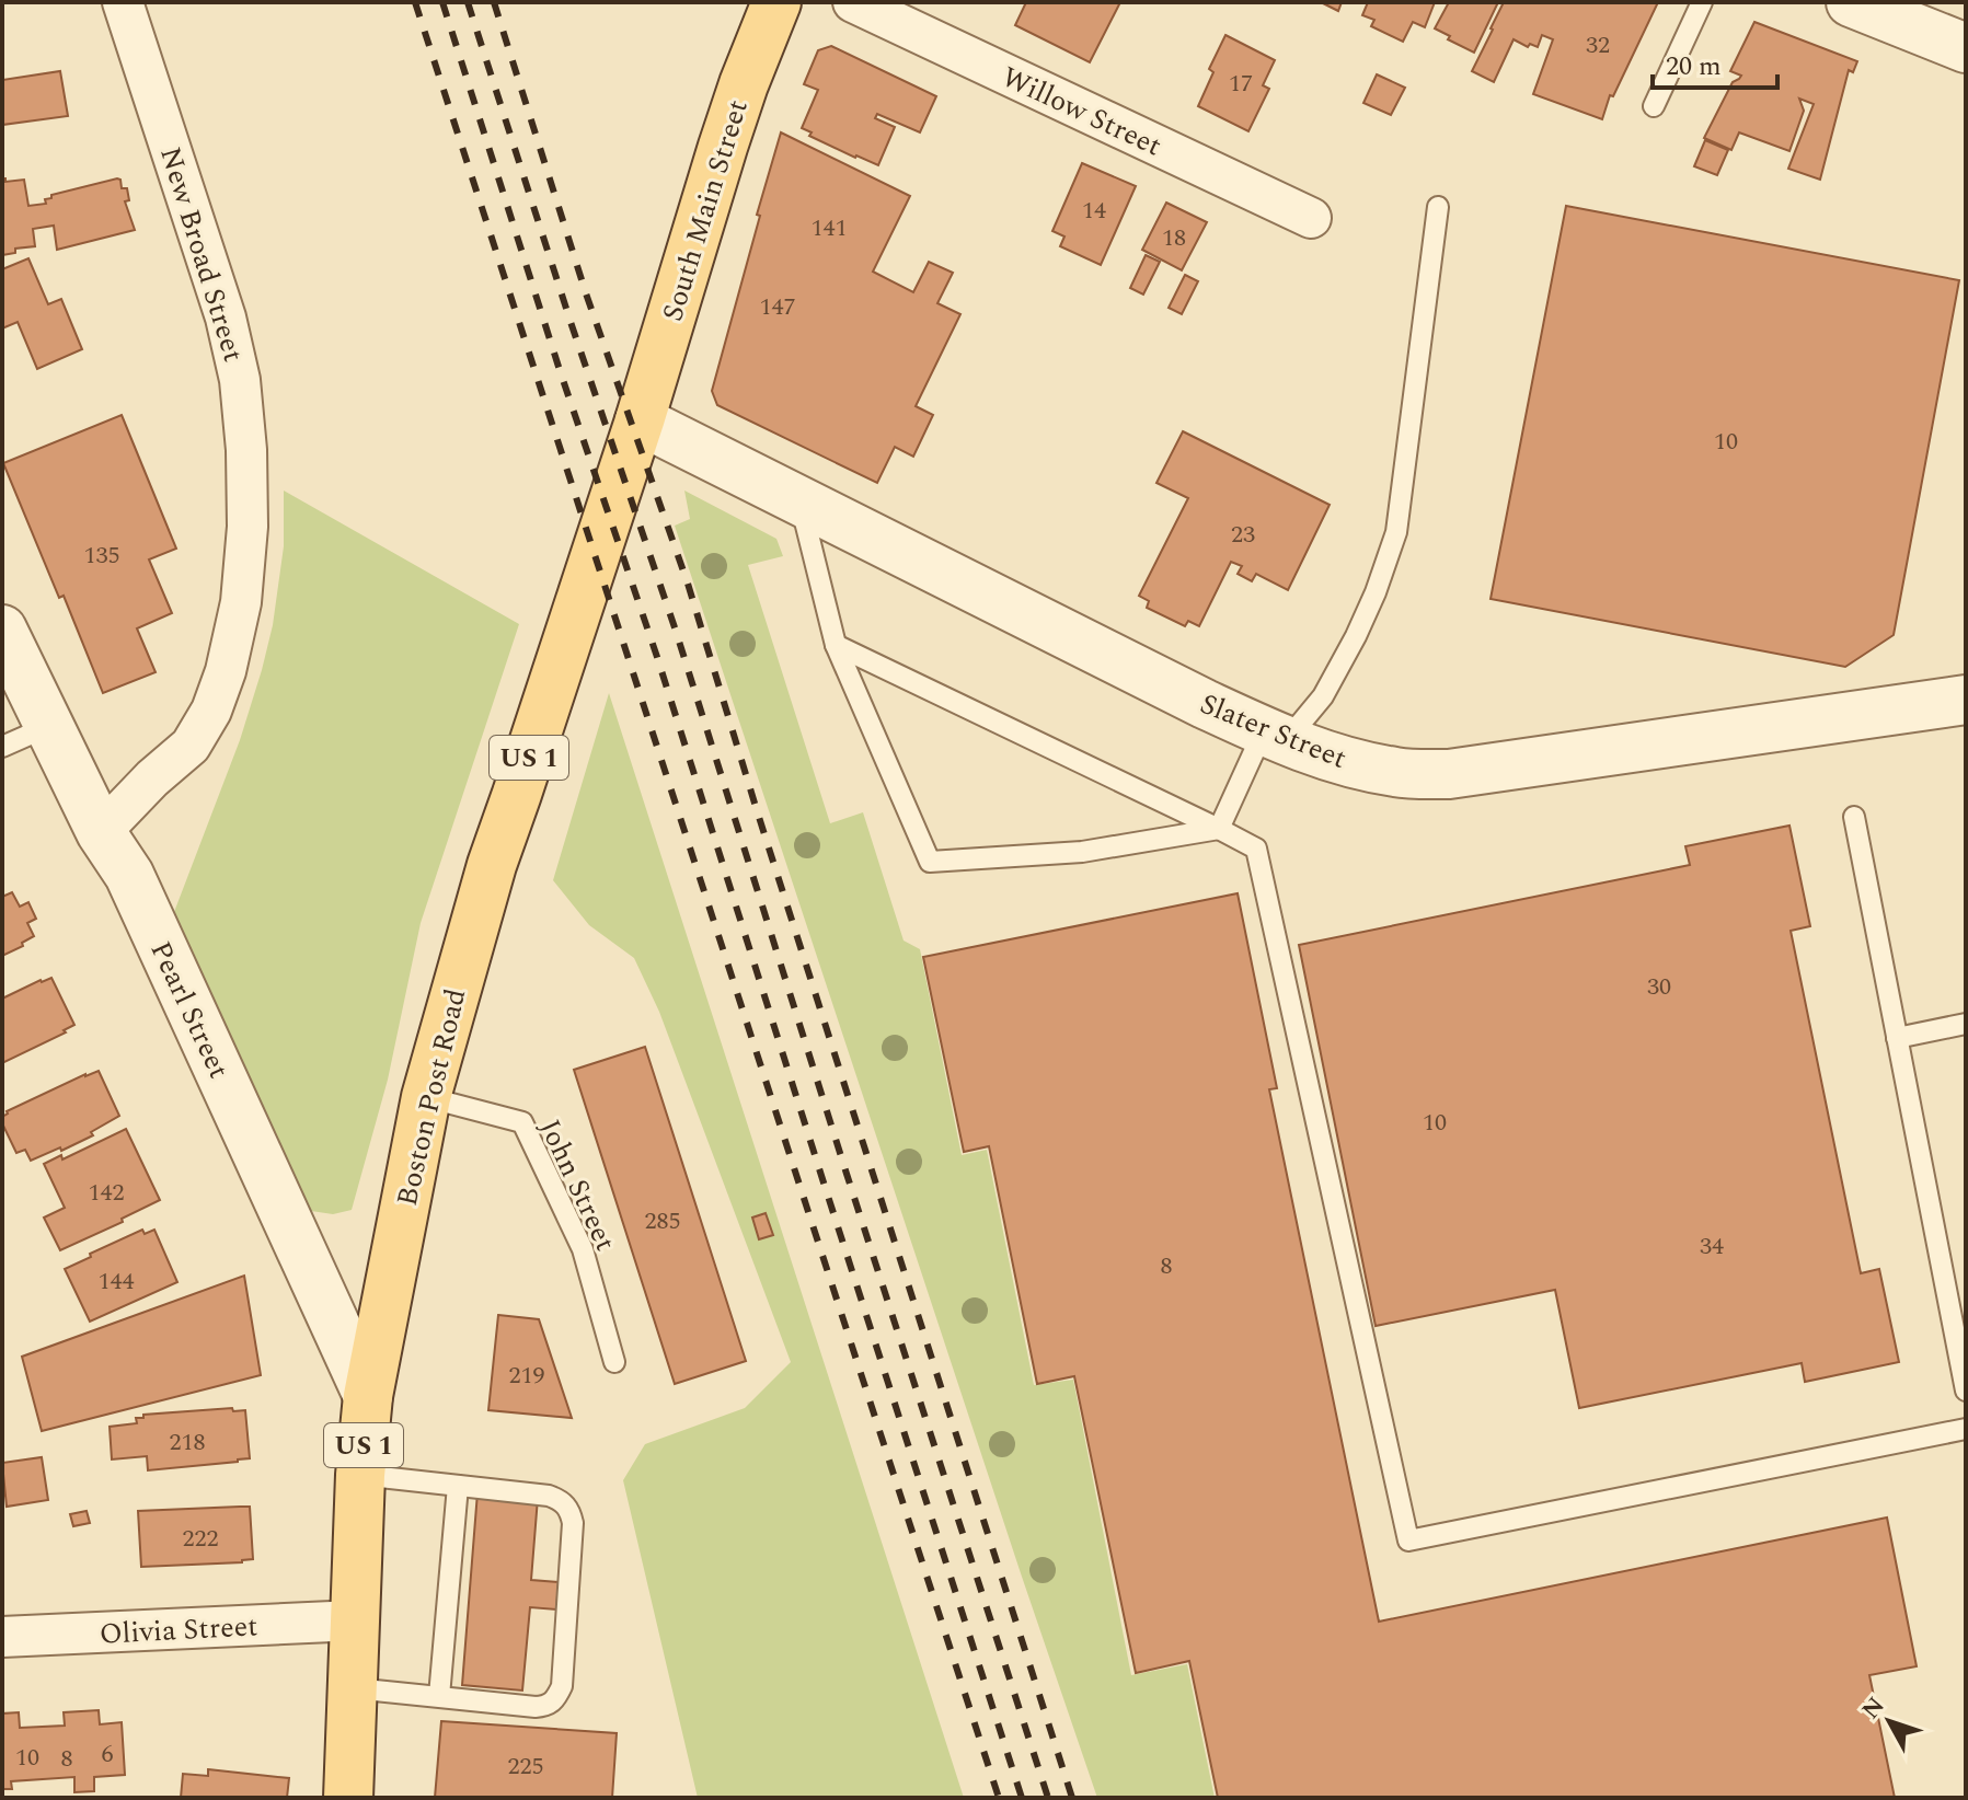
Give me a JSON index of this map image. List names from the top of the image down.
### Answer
{
  "streets": {
    "main road": ["South Main Street", "US 1", "Boston Post Road"],
    "street": [
      "Willow Street",
      "New Broad Street",
      "Slater Street",
      "Pearl Street",
      "Olivia Street"
    ],
    "lane": ["John Street"]
  },
  "crossings": [
    ["South Main Street", "Slater Street"],
    ["South Main Street", "Boston Post Road"],
    ["New Broad Street", "Pearl Street"],
    ["Slater Street", "Boston Post Road"],
    ["Pearl Street", "Boston Post Road"],
    ["Boston Post Road", "John Street"],
    ["Boston Post Road", "Olivia Street"]
  ],
  "house_numbers": [
    "32",
    "17",
    "14",
    "141",
    "18",
    "147",
    "10",
    "23",
    "135",
    "30",
    "10",
    "142",
    "285",
    "34",
    "8",
    "144",
    "219",
    "218",
    "222",
    "6",
    "10",
    "8",
    "225"
  ],
  "scale_bar": "20 m",
  "north": "top left"
}
